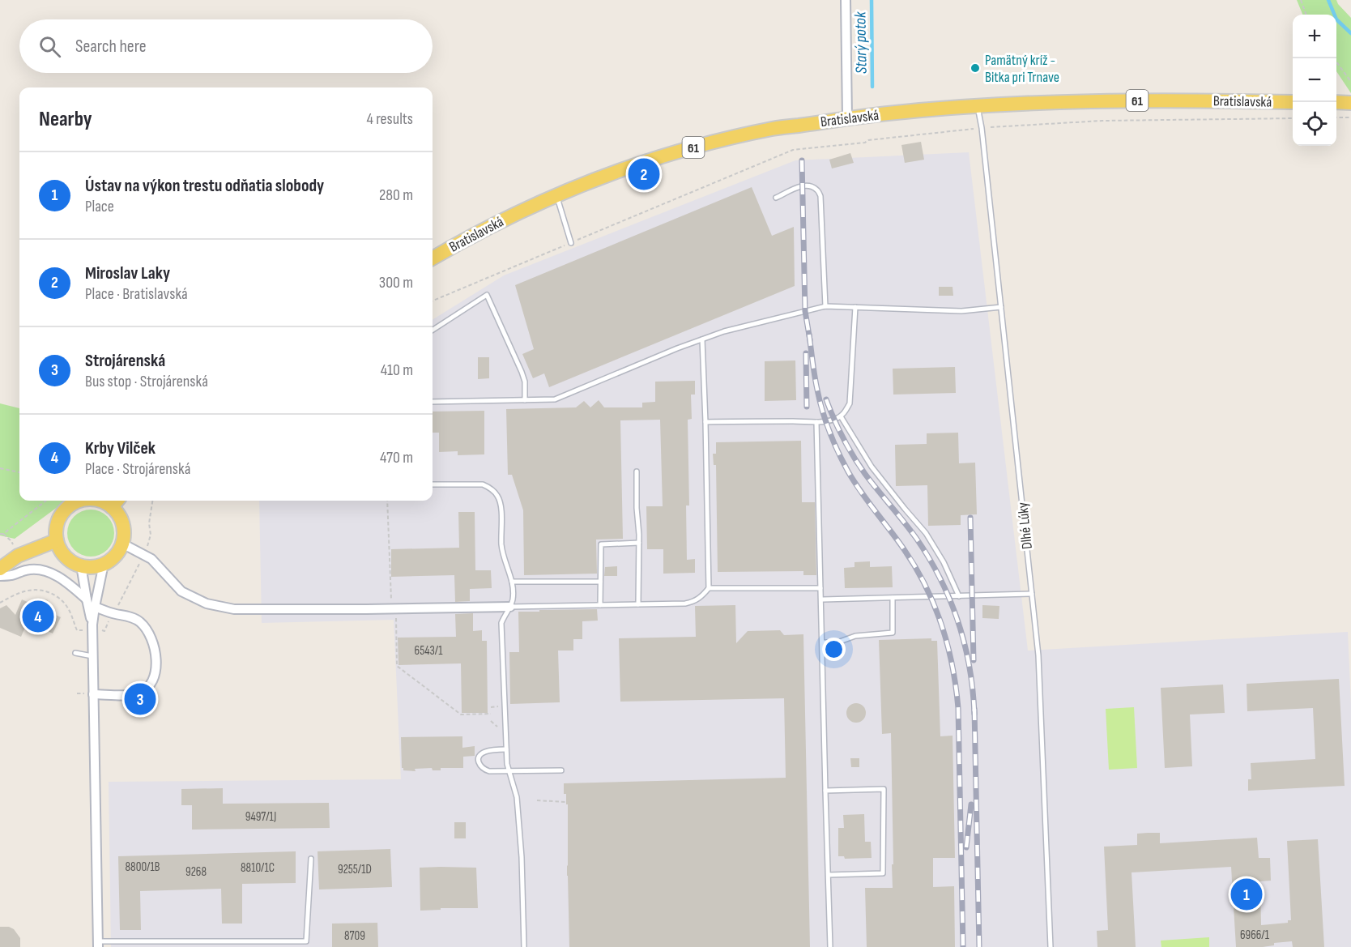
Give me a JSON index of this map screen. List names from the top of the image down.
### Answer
{
  "streets": {
    "main road": ["61", "Bratislavská"],
    "lane": ["Dlhé Lúky"]
  },
  "crossings": [
    ["Bratislavská", "Dlhé Lúky"]
  ],
  "water": ["Starý potok"],
  "places": ["Pamätný kríž - Bitka pri Trnave"],
  "house_numbers": [
    "6543/1",
    "9497/1J",
    "8800/1B",
    "8810/1C",
    "9255/1D",
    "9268",
    "6966/1",
    "8709"
  ],
  "page": {
    "map_buttons": ["+", "−"],
    "search": "Search here",
    "heading": ["Nearby", "4 results"],
    "list": [
      {
        "mark": "1",
        "name": "Ústav na výkon trestu odňatia slobody",
        "note": "Place",
        "value": "280 m"
      },
      {
        "mark": "2",
        "name": "Miroslav Laky",
        "note": "Place · Bratislavská",
        "value": "300 m"
      },
      {
        "mark": "3",
        "name": "Strojárenská",
        "note": "Bus stop · Strojárenská",
        "value": "410 m"
      },
      {
        "mark": "4",
        "name": "Krby Vilček",
        "note": "Place · Strojárenská",
        "value": "470 m"
      }
    ],
    "pins": [
      "2",
      "4",
      "3",
      "1"
    ]
  }
}
